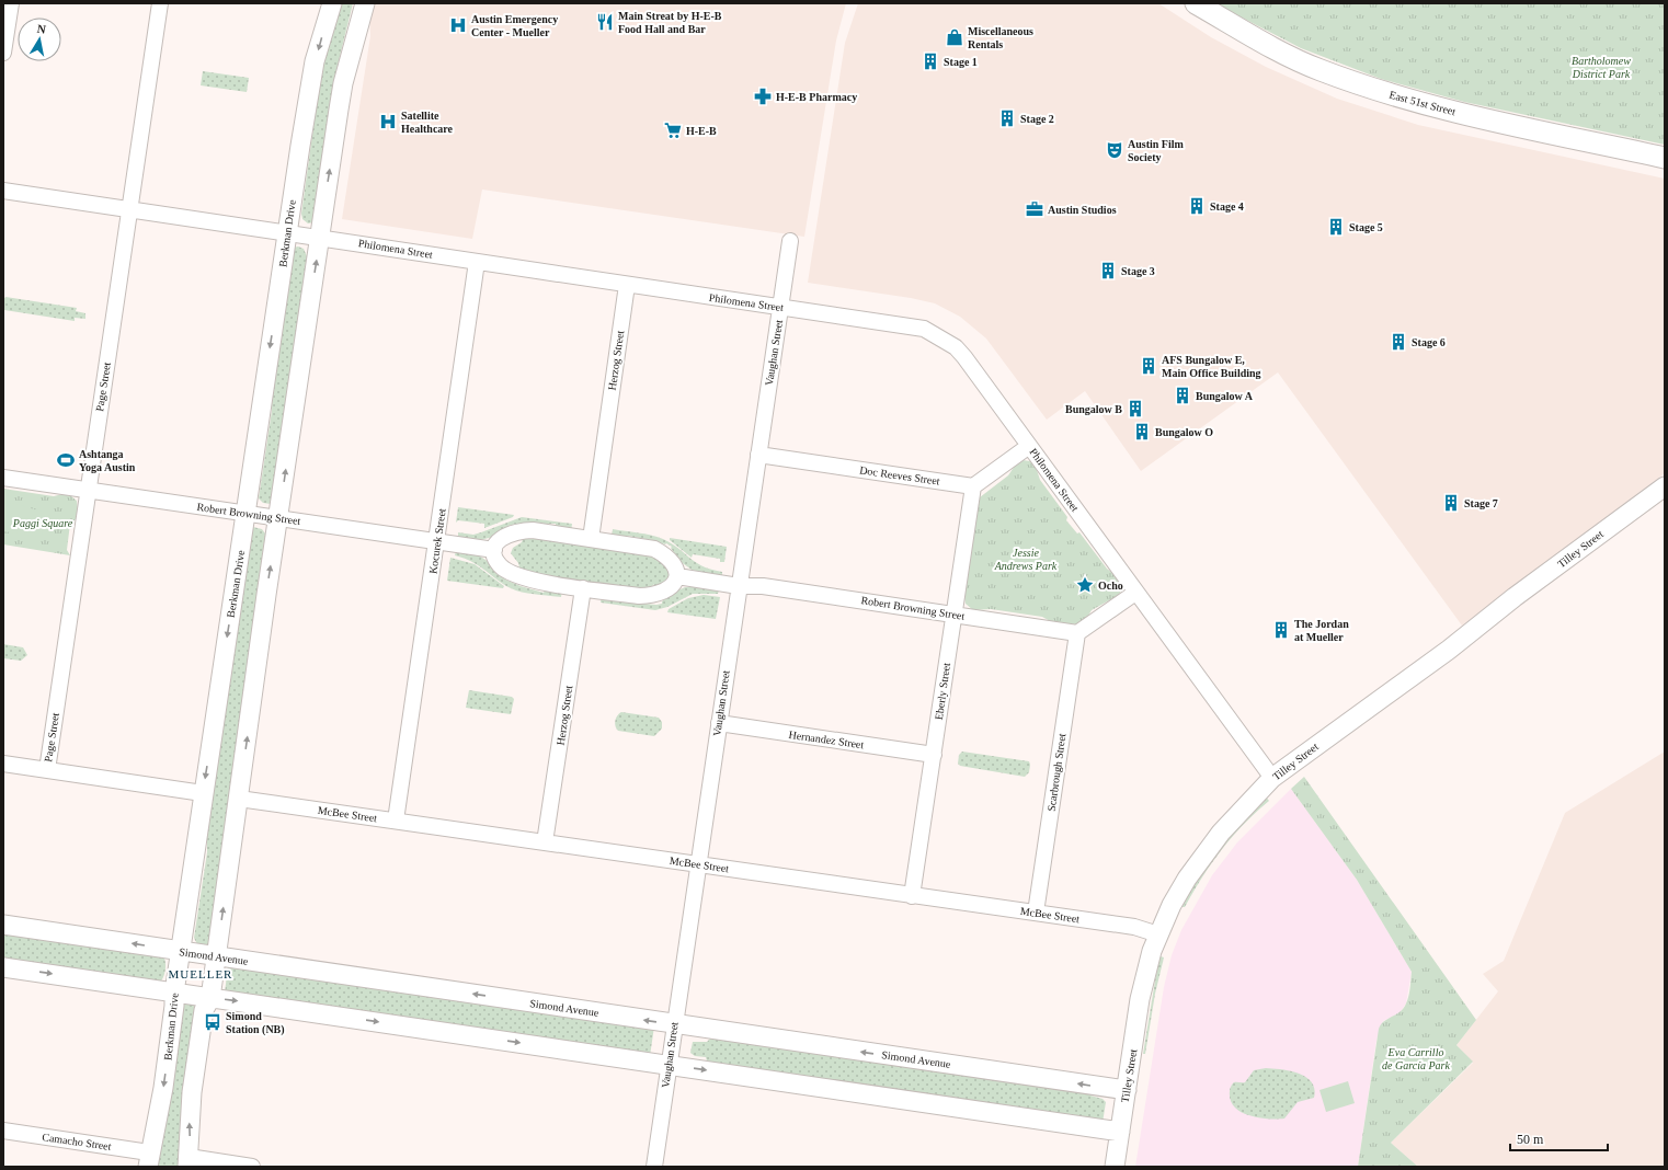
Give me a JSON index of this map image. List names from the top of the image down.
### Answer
{
  "streets": {
    "main road": ["East 51st Street"],
    "street": [
      "Berkman Drive",
      "Philomena Street",
      "Vaughan Street",
      "Herzog Street",
      "Page Street",
      "Doc Reeves Street",
      "Robert Browning Street",
      "Kocurek Street",
      "Tilley Street",
      "Eberly Street",
      "Hernandez Street",
      "Scarbrough Street",
      "McBee Street",
      "Simond Avenue",
      "Camacho Street"
    ]
  },
  "crossings": [
    ["Berkman Drive", "Philomena Street"],
    ["Berkman Drive", "Robert Browning Street"],
    ["Berkman Drive", "Simond Avenue"],
    ["Berkman Drive", "Camacho Street"],
    ["Philomena Street", "Vaughan Street"],
    ["Philomena Street", "Herzog Street"],
    ["Philomena Street", "Page Street"],
    ["Philomena Street", "Kocurek Street"],
    ["Philomena Street", "Tilley Street"],
    ["Vaughan Street", "Doc Reeves Street"],
    ["Vaughan Street", "Robert Browning Street"],
    ["Vaughan Street", "Hernandez Street"],
    ["Vaughan Street", "McBee Street"],
    ["Vaughan Street", "Simond Avenue"],
    ["Herzog Street", "McBee Street"],
    ["Page Street", "Robert Browning Street"],
    ["Doc Reeves Street", "Eberly Street"],
    ["Robert Browning Street", "Kocurek Street"],
    ["Robert Browning Street", "Eberly Street"],
    ["Robert Browning Street", "Scarbrough Street"],
    ["Kocurek Street", "McBee Street"],
    ["Tilley Street", "McBee Street"],
    ["Tilley Street", "Simond Avenue"],
    ["Eberly Street", "Hernandez Street"],
    ["Eberly Street", "McBee Street"],
    ["Scarbrough Street", "McBee Street"]
  ],
  "districts": ["MUELLER"],
  "parks": [
    "Bartholomew District Park",
    "Paggi Square",
    "Jessie Andrews Park",
    "Eva Carrillo de García Park"
  ],
  "places": {
    "restaurant": ["Main Streat by H-E-B Food Hall and Bar"],
    "hospital": ["Austin Emergency Center - Mueller", "Satellite Healthcare"],
    "shop": ["Miscellaneous Rentals"],
    "building": [
      "Stage 1",
      "Stage 2",
      "Stage 4",
      "Stage 5",
      "Stage 3",
      "Stage 6",
      "AFS Bungalow E, Main Office Building",
      "Bungalow A",
      "Bungalow B",
      "Bungalow O",
      "Stage 7",
      "The Jordan at Mueller"
    ],
    "pharmacy": ["H-E-B Pharmacy"],
    "supermarket": ["H-E-B"],
    "theatre": ["Austin Film Society"],
    "office": ["Austin Studios"],
    "sports": ["Ashtanga Yoga Austin"],
    "place": ["Ocho"],
    "bus stop": ["Simond Station (NB)"]
  },
  "scale_bar": "50 m",
  "north": "top"
}
